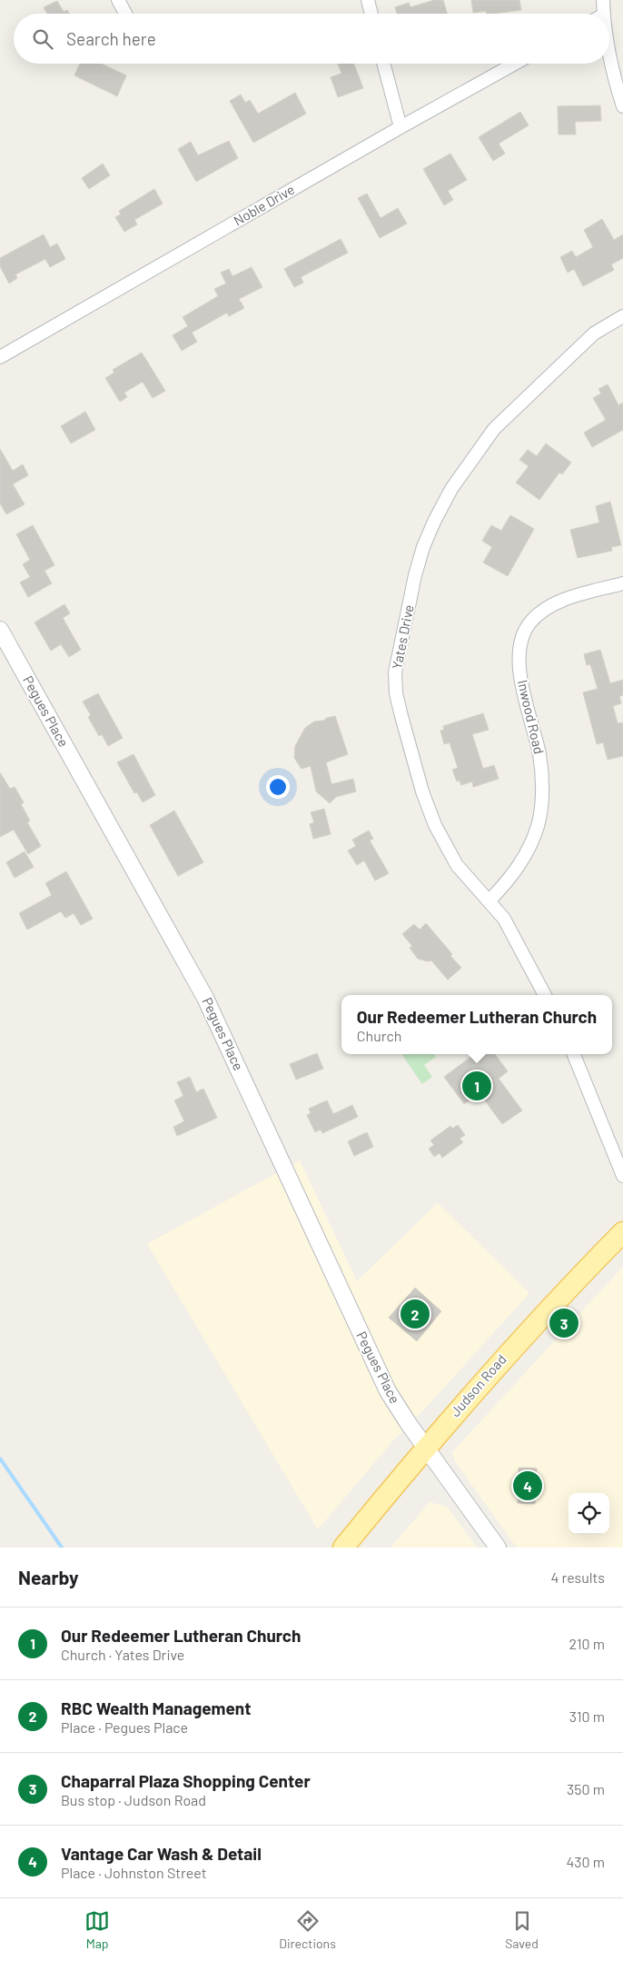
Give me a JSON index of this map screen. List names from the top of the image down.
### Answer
{
  "streets": {
    "main road": ["Judson Road"],
    "street": [
      "Noble Drive",
      "Yates Drive",
      "Pegues Place",
      "Inwood Road"
    ]
  },
  "crossings": [
    ["Yates Drive", "Inwood Road"],
    ["Pegues Place", "Judson Road"]
  ],
  "page": {
    "search": "Search here",
    "popup": ["Our Redeemer Lutheran Church", "Church"],
    "pins": [
      "1",
      "2",
      "3",
      "4"
    ],
    "heading": ["Nearby", "4 results"],
    "list": [
      {
        "mark": "1",
        "name": "Our Redeemer Lutheran Church",
        "note": "Church · Yates Drive",
        "value": "210 m"
      },
      {
        "mark": "2",
        "name": "RBC Wealth Management",
        "note": "Place · Pegues Place",
        "value": "310 m"
      },
      {
        "mark": "3",
        "name": "Chaparral Plaza Shopping Center",
        "note": "Bus stop · Judson Road",
        "value": "350 m"
      },
      {
        "mark": "4",
        "name": "Vantage Car Wash & Detail",
        "note": "Place · Johnston Street",
        "value": "430 m"
      }
    ],
    "nav": ["Map", "Directions", "Saved"]
  }
}
